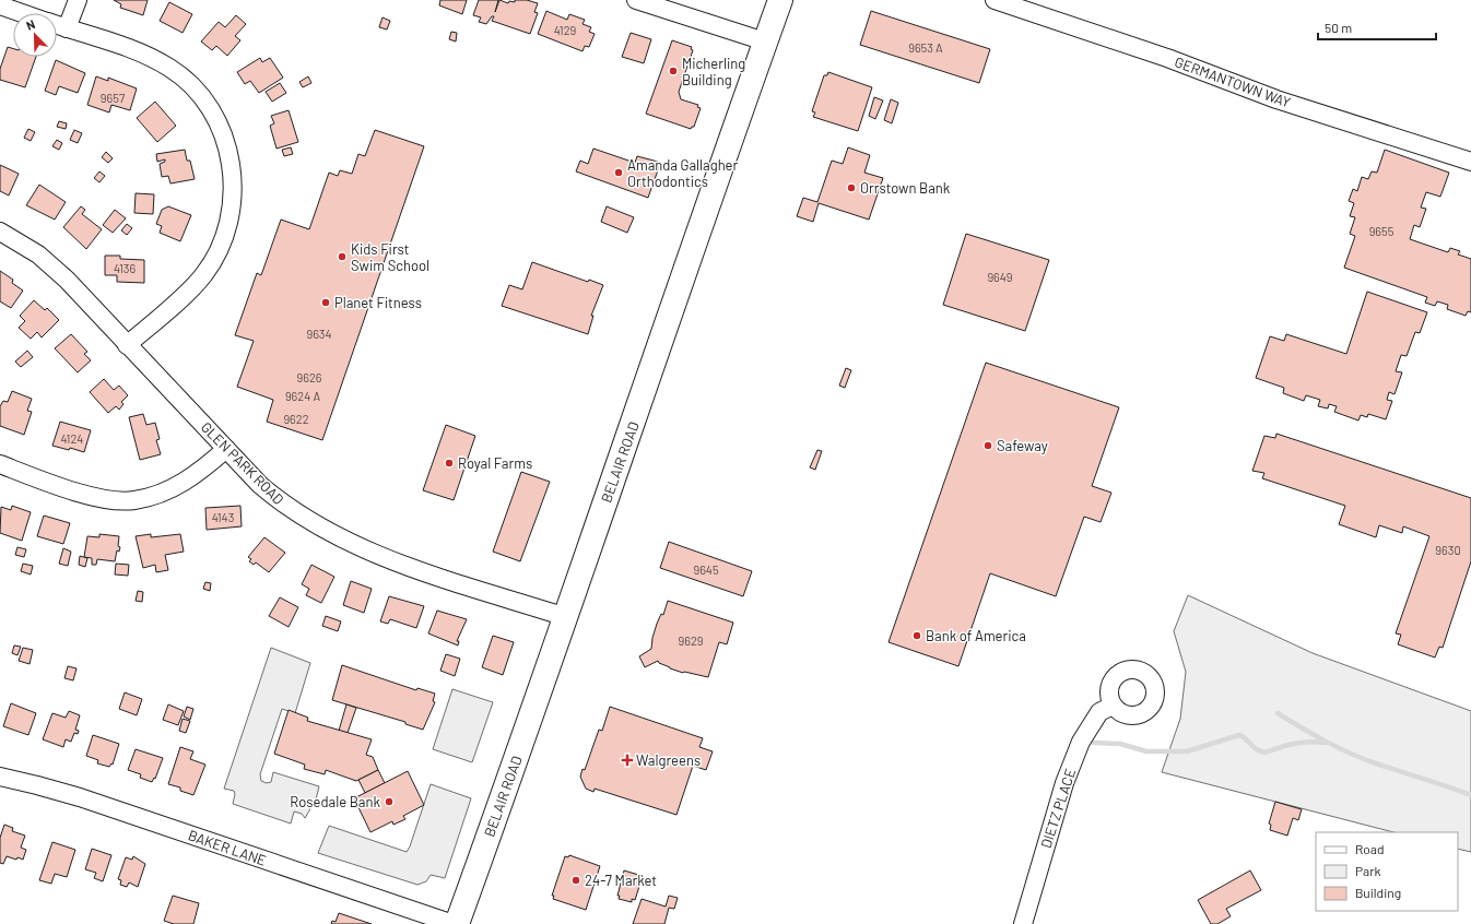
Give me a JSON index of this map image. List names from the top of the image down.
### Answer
{
  "streets": {
    "highway": ["BELAIR ROAD"],
    "street": [
      "GERMANTOWN WAY",
      "GLEN PARK ROAD",
      "DIETZ PLACE",
      "BAKER LANE"
    ]
  },
  "crossings": [
    ["BELAIR ROAD", "GLEN PARK ROAD"],
    ["BELAIR ROAD", "BAKER LANE"]
  ],
  "places": {
    "other": [
      "Micherling Building",
      "Amanda Gallagher Orthodontics",
      "Orrstown Bank",
      "Kids First Swim School",
      "Planet Fitness",
      "Safeway",
      "Royal Farms",
      "Bank of America",
      "Rosedale Bank",
      "24-7 Market"
    ],
    "health": ["Walgreens"]
  },
  "house_numbers": [
    "4129",
    "9653 A",
    "9657",
    "9655",
    "4136",
    "9649",
    "9634",
    "9626",
    "9624 A",
    "9622",
    "4124",
    "4143",
    "9630",
    "9645",
    "9629"
  ],
  "legend": ["Road", "Park", "Building"],
  "scale_bar": "50 m",
  "north": "top left"
}
